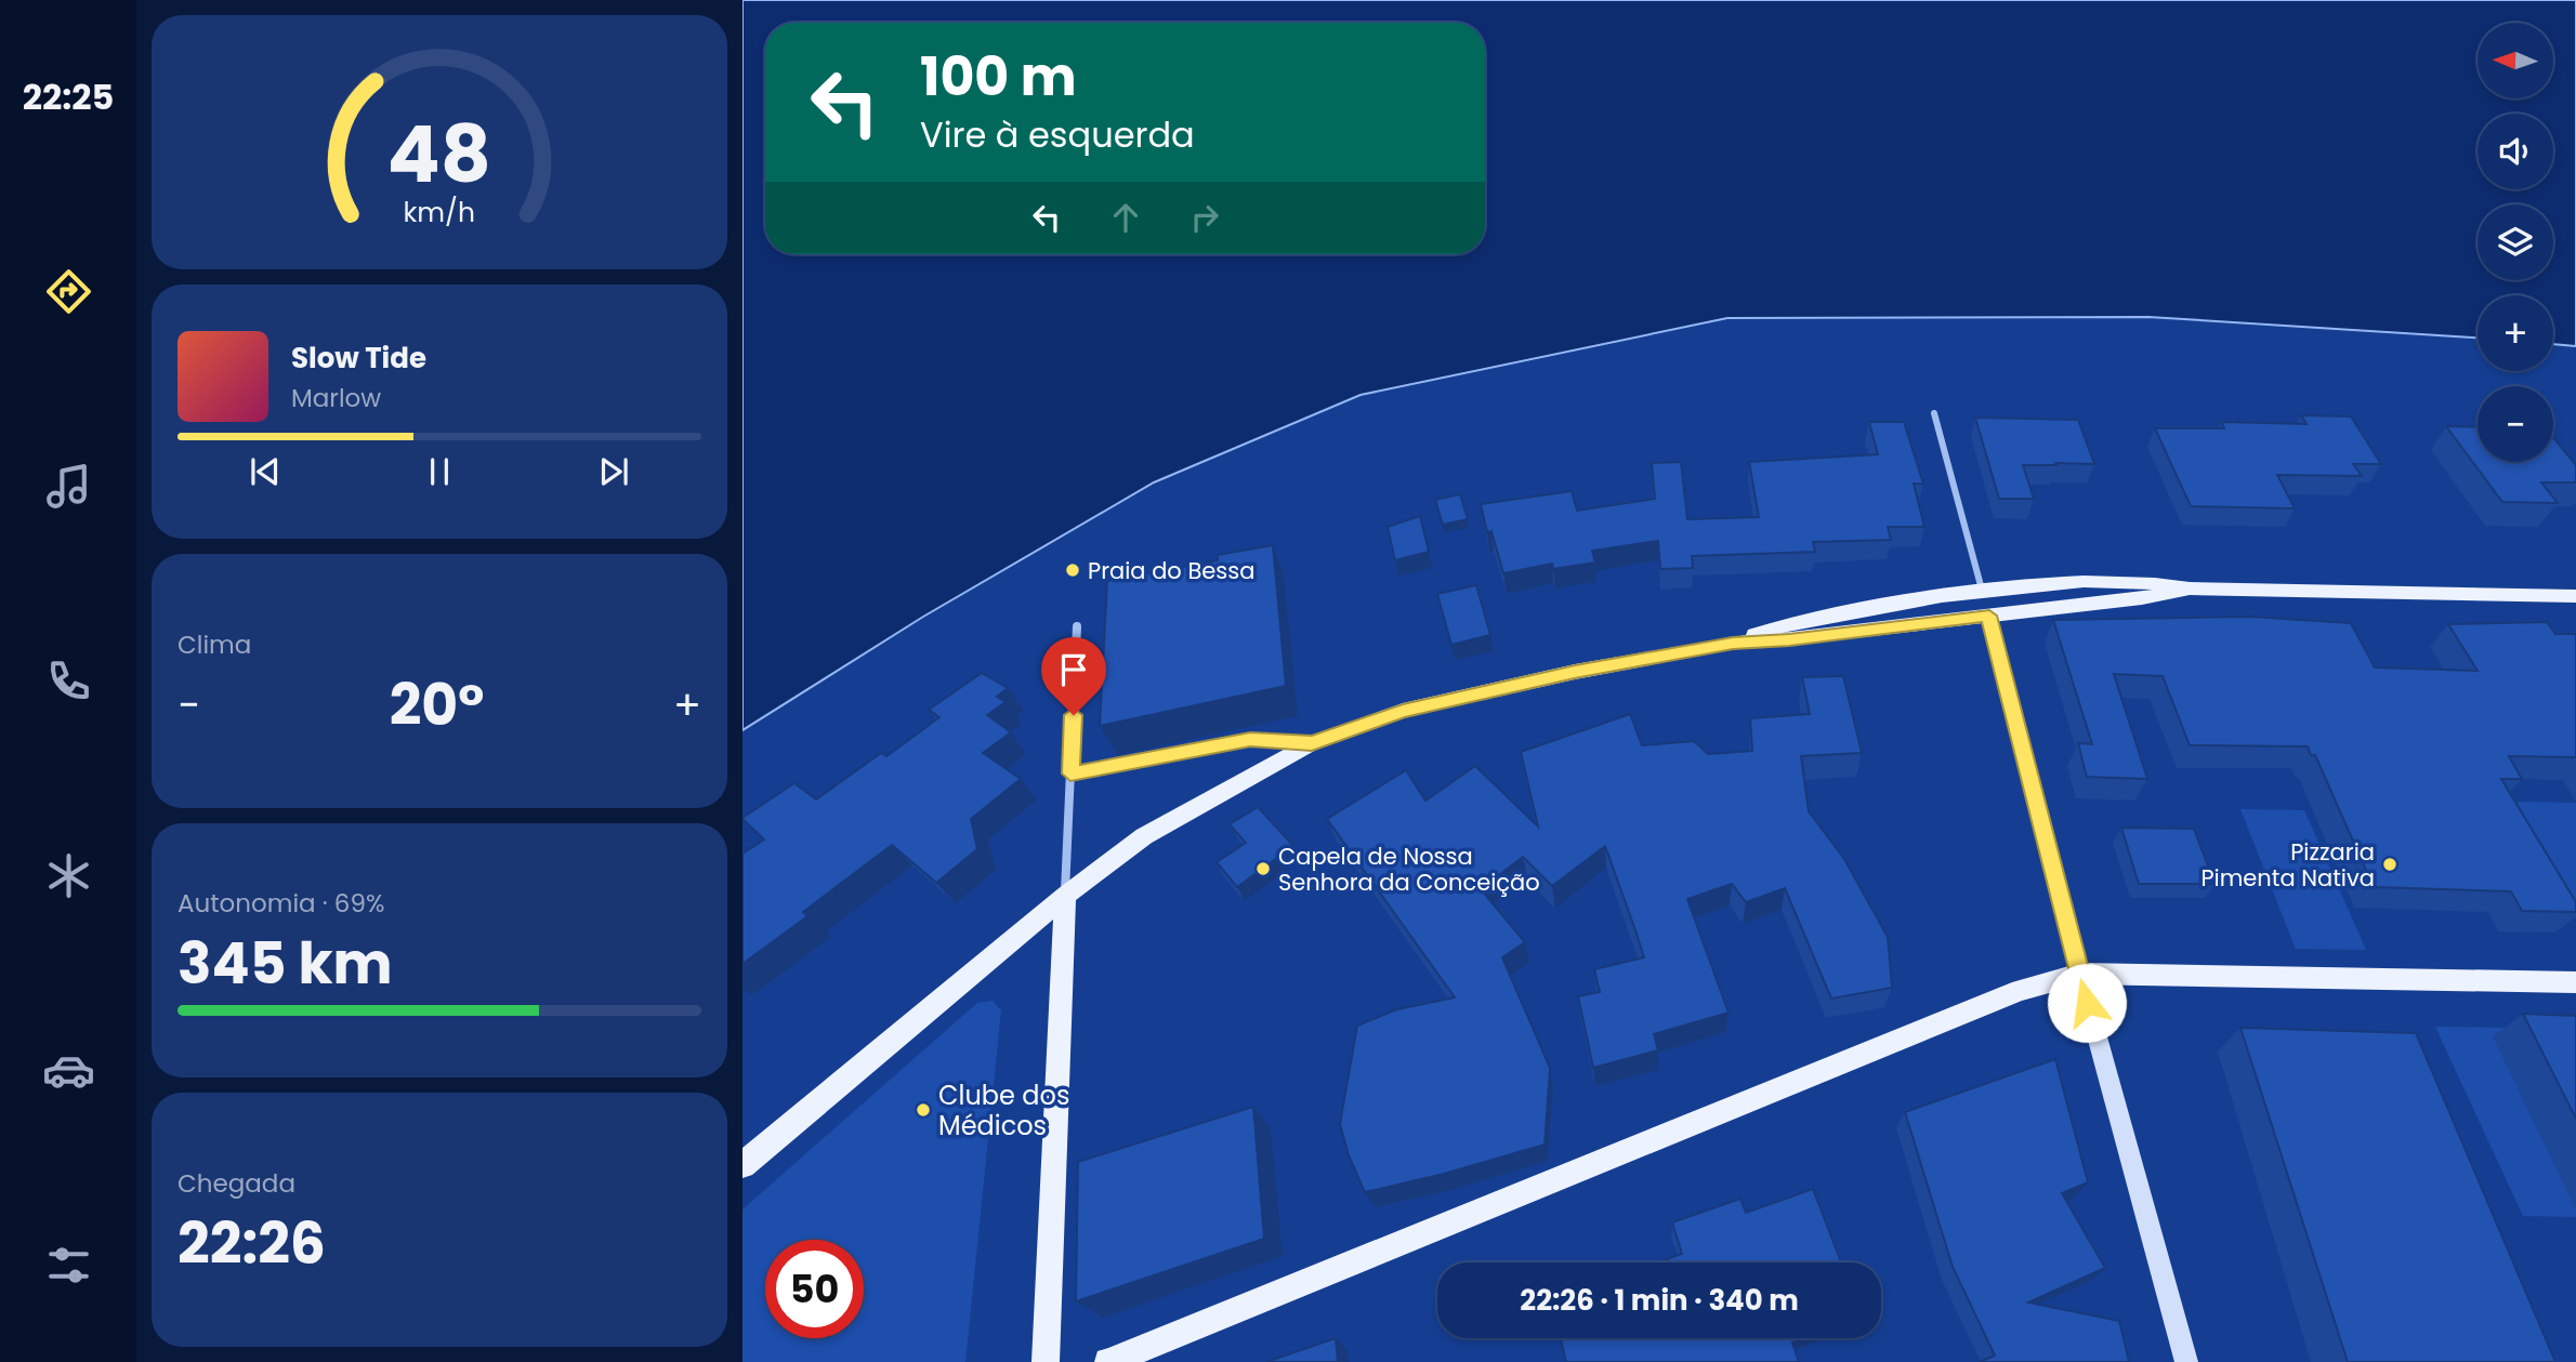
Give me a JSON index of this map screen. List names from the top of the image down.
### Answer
{
  "places": [
    "Praia do Bessa",
    "Pizzaria Pimenta Nativa",
    "Capela de Nossa Senhora da Conceição",
    "Clube dos Médicos"
  ],
  "north": "left",
  "page": {
    "tabs": "22:25",
    "map_buttons": ["+", "−"],
    "turn": ["100 m", "Vire à esquerda"],
    "song": ["Slow Tide", "Marlow"],
    "tile": [
      "Clima",
      ["Autonomia · 69%", "345 km"],
      ["Chegada", "22:26"]
    ],
    "heat": ["−", "20°", "+"],
    "limit": "50",
    "trip": "22:26 · 1 min · 340 m",
    "gauge": ["48", "km/h"]
  }
}
